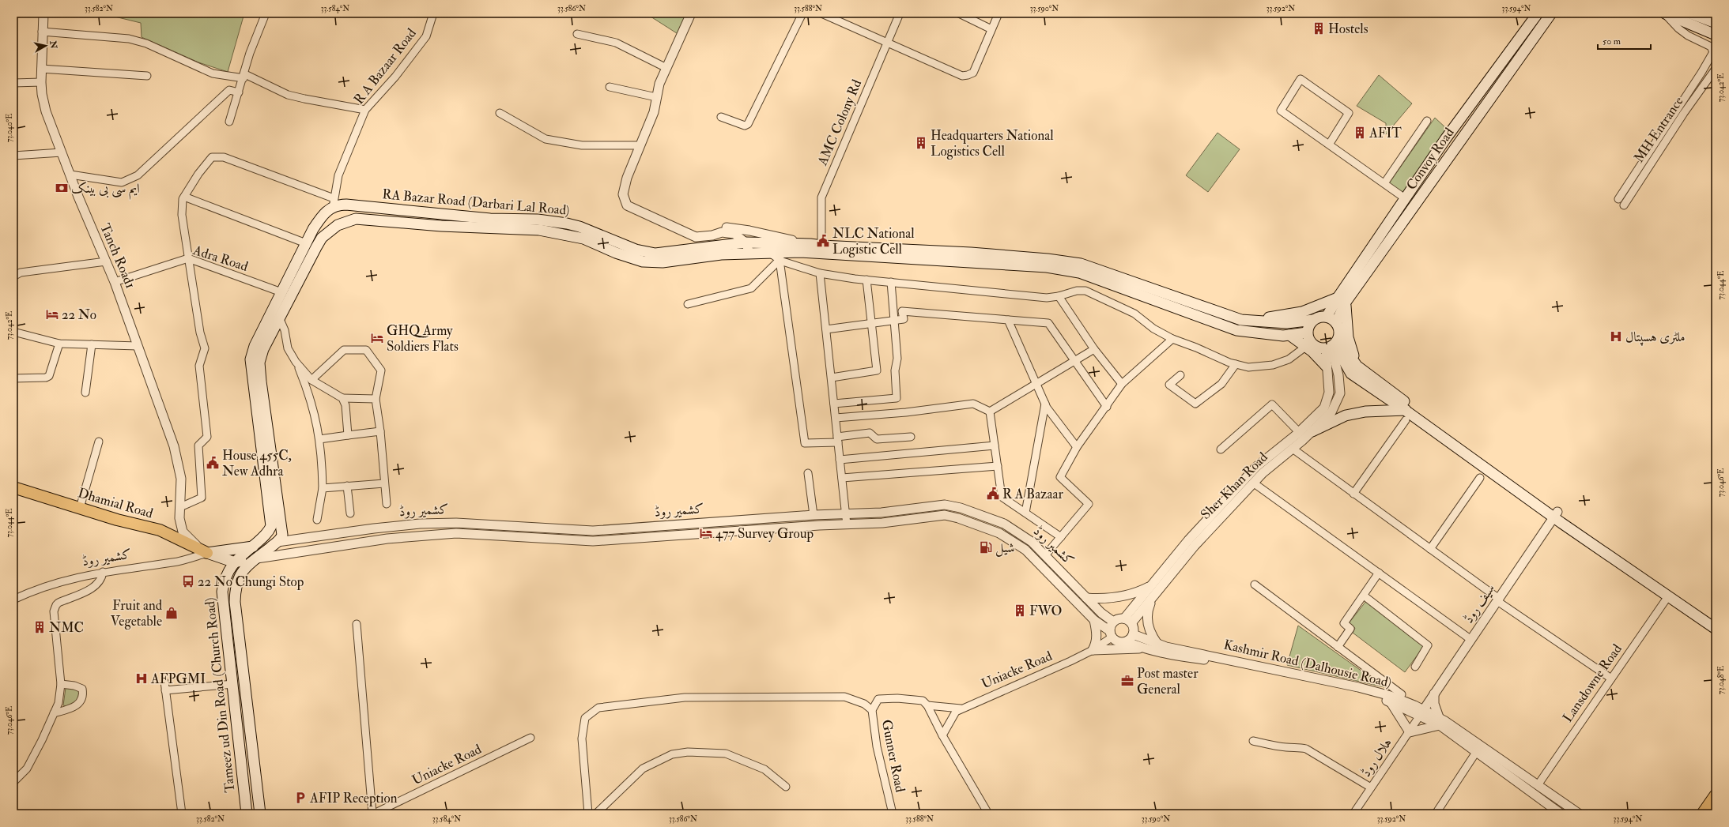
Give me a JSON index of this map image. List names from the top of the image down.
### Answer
{
  "streets": {
    "main road": [
      "Convoy Road",
      "RA Bazar Road (Darbari Lal Road)",
      "Dhamial Road",
      "کشمیر روڈ",
      "Tameez ud Din Road (Church Road)"
    ],
    "street": [
      "R A Bazaar Road",
      "AMC Colony Rd",
      "MH Entrance",
      "Tanch Road1",
      "Adra Road",
      "Sher Khan Road",
      "سیف روڈ",
      "Kashmir Road (Dalhousie Road)",
      "Uniacke Road",
      "Lansdowne Road",
      "Gunner Road",
      "ہلال روڈ"
    ]
  },
  "crossings": [
    ["R A Bazaar Road", "RA Bazar Road (Darbari Lal Road)"],
    ["AMC Colony Rd", "RA Bazar Road (Darbari Lal Road)"],
    ["Convoy Road", "RA Bazar Road (Darbari Lal Road)"],
    ["Convoy Road", "Sher Khan Road"],
    ["RA Bazar Road (Darbari Lal Road)", "Sher Khan Road"],
    ["RA Bazar Road (Darbari Lal Road)", "کشمیر روڈ"],
    ["Tanch Road1", "Adra Road"],
    ["Tanch Road1", "Dhamial Road"],
    ["Tanch Road1", "کشمیر روڈ"],
    ["Sher Khan Road", "کشمیر روڈ"],
    ["Sher Khan Road", "Kashmir Road (Dalhousie Road)"],
    ["Sher Khan Road", "Uniacke Road"],
    ["Dhamial Road", "کشمیر روڈ"],
    ["کشمیر روڈ", "Kashmir Road (Dalhousie Road)"],
    ["کشمیر روڈ", "Uniacke Road"],
    ["کشمیر روڈ", "Tameez ud Din Road (Church Road)"],
    ["سیف روڈ", "Kashmir Road (Dalhousie Road)"],
    ["سیف روڈ", "ہلال روڈ"],
    ["Kashmir Road (Dalhousie Road)", "Uniacke Road"],
    ["Kashmir Road (Dalhousie Road)", "Lansdowne Road"],
    ["Kashmir Road (Dalhousie Road)", "ہلال روڈ"]
  ],
  "places": {
    "building": [
      "Hostels",
      "AFIT",
      "Headquarters National Logistics Cell",
      "FWO",
      "NMC"
    ],
    "bank": ["ایم سی بی بینک"],
    "public building": ["NLC National Logistic Cell", "House 455C, New Adhra", "R A Bazaar"],
    "hotel": ["22 No", "GHQ Army Soldiers Flats", "477 Survey Group"],
    "hospital": ["ملٹری ہسپتال", "AFPGMI"],
    "fuel station": ["شیل"],
    "bus stop": ["22 No Chungi Stop"],
    "shop": ["Fruit and Vegetable"],
    "office": ["Post master General"],
    "parking": ["AFIP Reception"]
  },
  "scale_bar": "50 m",
  "north": "right",
  "coordinates": [
    "33.582°N",
    "33.584°N",
    "33.586°N",
    "33.588°N",
    "33.590°N",
    "33.592°N",
    "33.594°N",
    "73.042°E",
    "73.040°E",
    "73.044°E",
    "73.046°E",
    "73.048°E"
  ]
}
